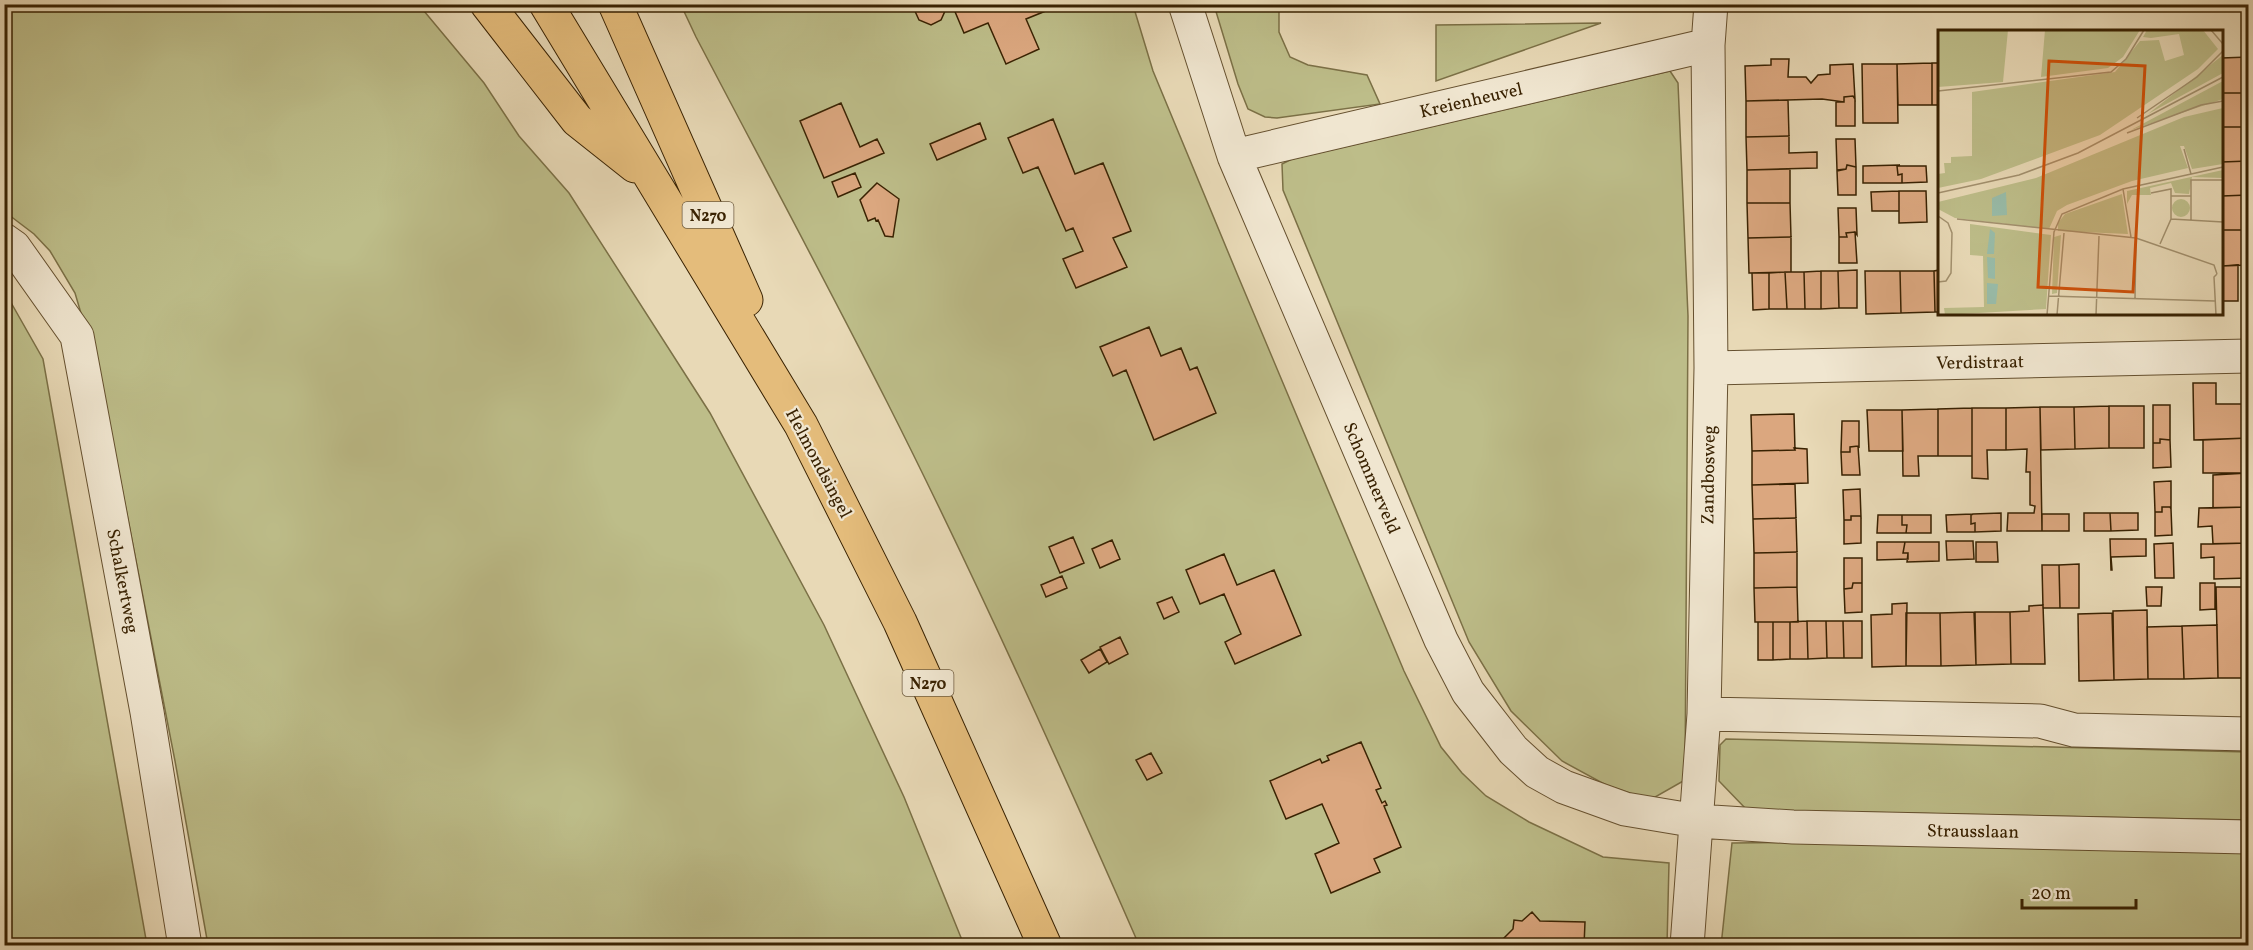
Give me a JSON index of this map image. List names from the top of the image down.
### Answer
{
  "streets": {
    "main road": ["N270", "Helmondsingel"],
    "street": [
      "Kreienheuvel",
      "Verdistraat",
      "Zandbosweg",
      "Schommerveld",
      "Schalkertweg",
      "Strausslaan"
    ]
  },
  "crossings": [
    ["Kreienheuvel", "Zandbosweg"],
    ["Kreienheuvel", "Schommerveld"],
    ["N270", "Helmondsingel"],
    ["Verdistraat", "Zandbosweg"],
    ["Zandbosweg", "Schommerveld"],
    ["Zandbosweg", "Strausslaan"],
    ["Schommerveld", "Strausslaan"]
  ],
  "scale_bar": "20 m"
}
